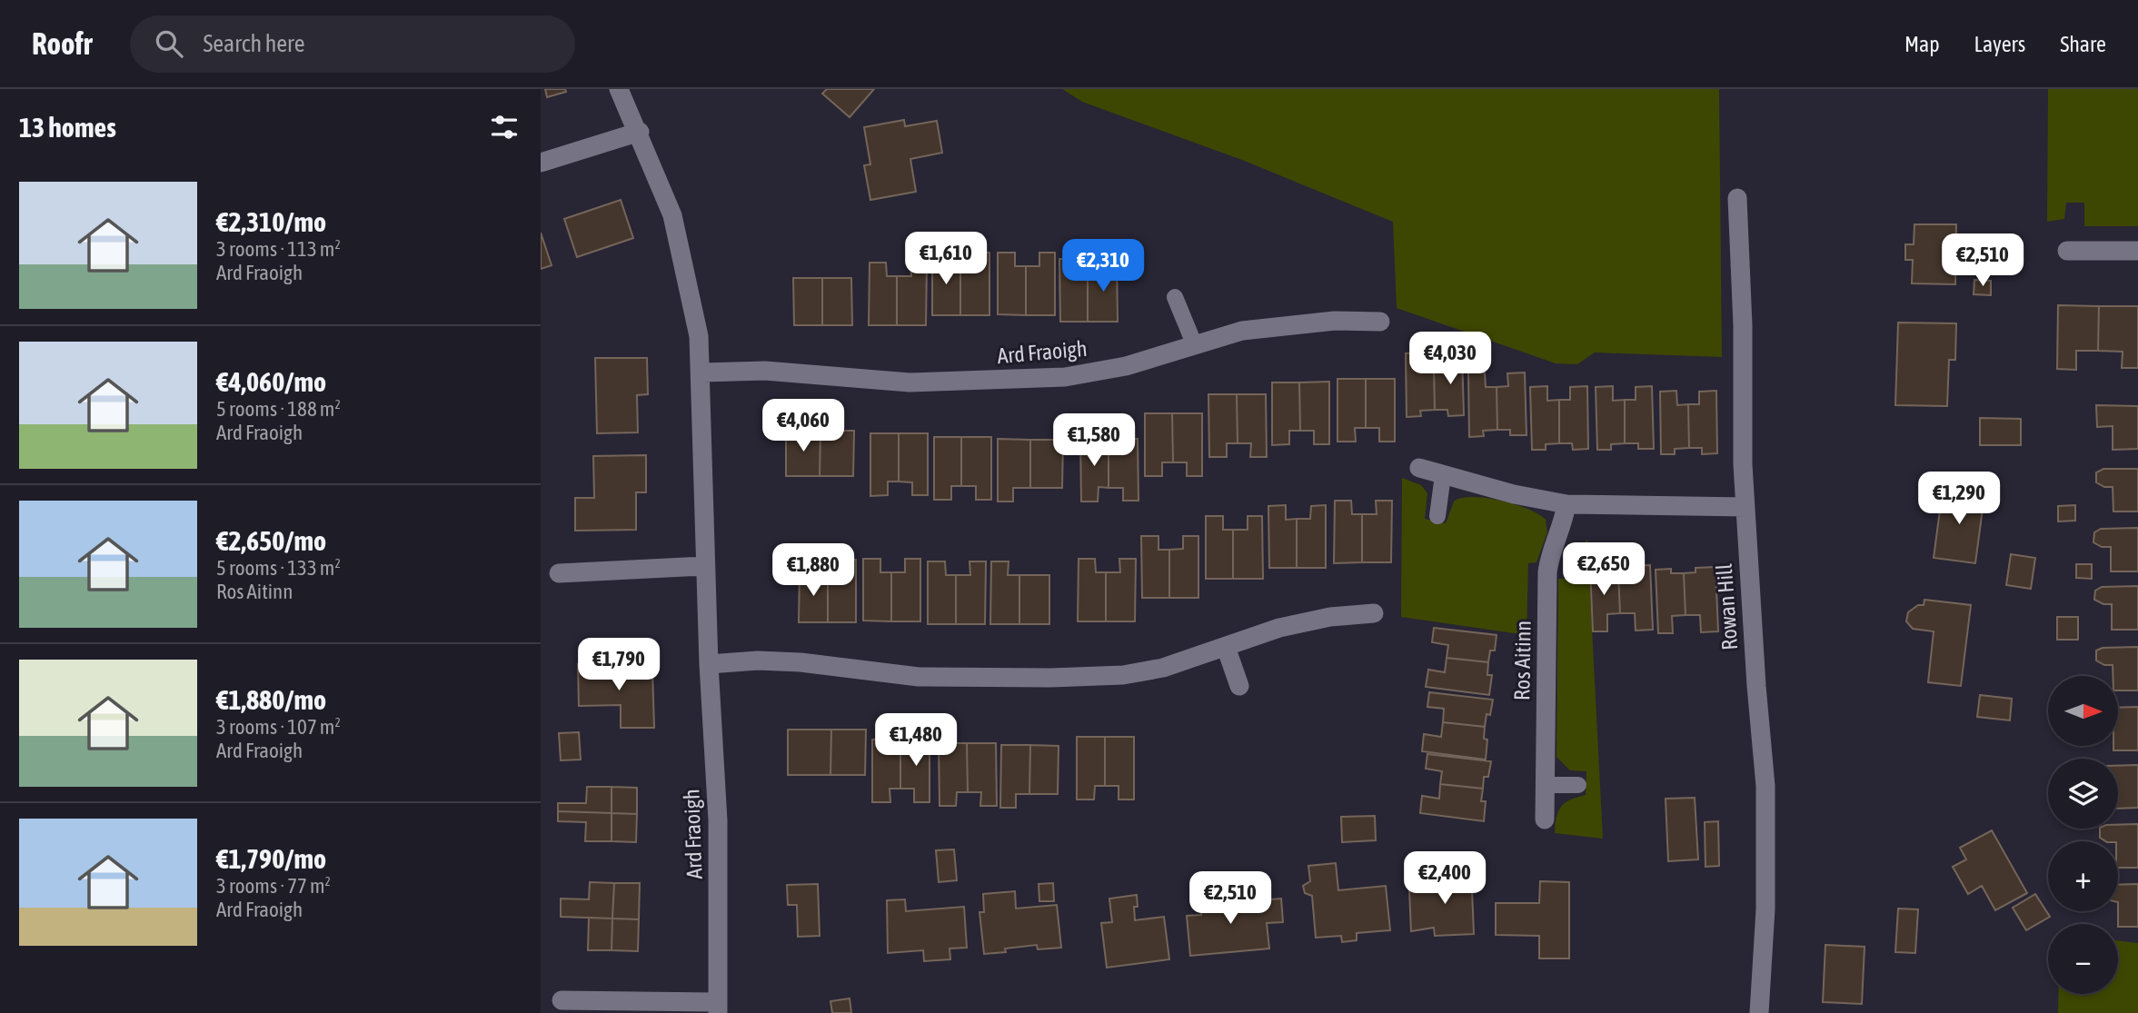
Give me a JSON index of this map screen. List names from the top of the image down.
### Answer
{
  "streets": {
    "street": ["Ard Fraoigh", "Rowan Hill", "Ros Aitinn"]
  },
  "north": "right",
  "page": {
    "header": "Roofr",
    "search": "Search here",
    "nav": ["Map", "Layers", "Share"],
    "heading": "13 homes",
    "list": [
      {
        "name": "€2,310/mo",
        "note": "3 rooms · 113 m² · Ard Fraoigh"
      },
      {
        "name": "€4,060/mo",
        "note": "5 rooms · 188 m² · Ard Fraoigh"
      },
      {
        "name": "€2,650/mo",
        "note": "5 rooms · 133 m² · Ros Aitinn"
      },
      {
        "name": "€1,880/mo",
        "note": "3 rooms · 107 m² · Ard Fraoigh"
      },
      {
        "name": "€1,790/mo",
        "note": "3 rooms · 77 m² · Ard Fraoigh"
      }
    ],
    "price": [
      "€1,610",
      "€2,510",
      "€2,310",
      "€4,030",
      "€4,060",
      "€1,580",
      "€1,290",
      "€2,650",
      "€1,880",
      "€1,790",
      "€1,480",
      "€2,400",
      "€2,510"
    ],
    "map_buttons": ["+", "−"]
  }
}
